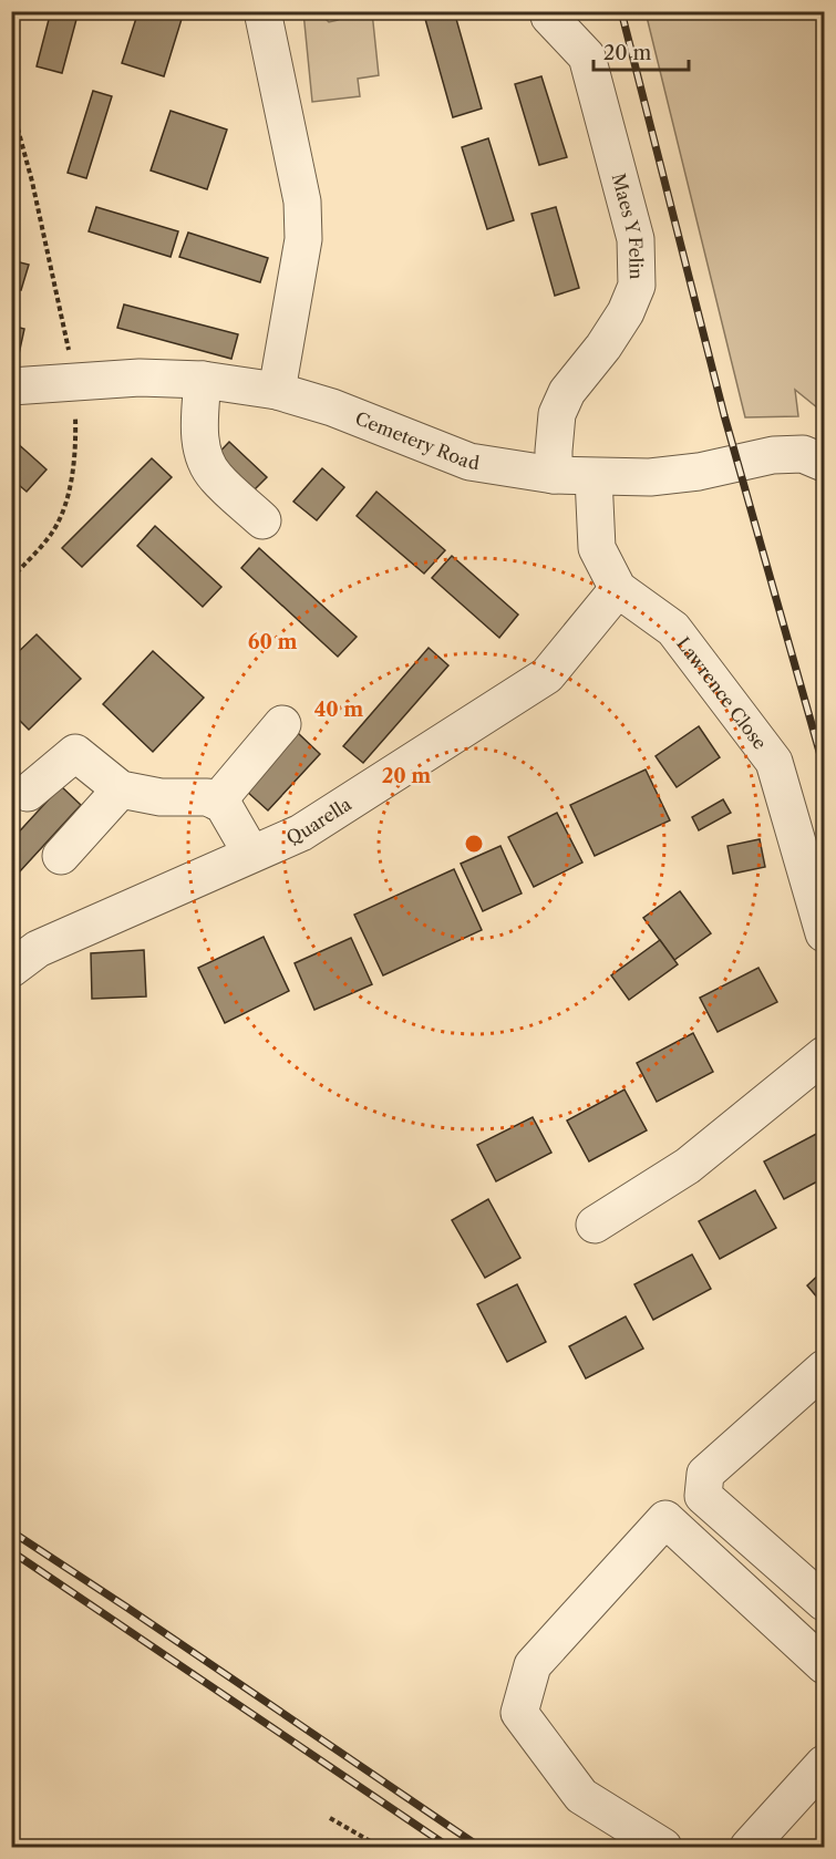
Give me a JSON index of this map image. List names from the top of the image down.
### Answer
{
  "streets": {
    "street": [
      "Maes Y Felin",
      "Cemetery Road",
      "Lawrence Close",
      "Quarella"
    ]
  },
  "crossings": [
    ["Maes Y Felin", "Cemetery Road"],
    ["Cemetery Road", "Lawrence Close"],
    ["Lawrence Close", "Quarella"]
  ],
  "scale_bar": "20 m",
  "rings": ["60 m", "40 m", "20 m"]
}
